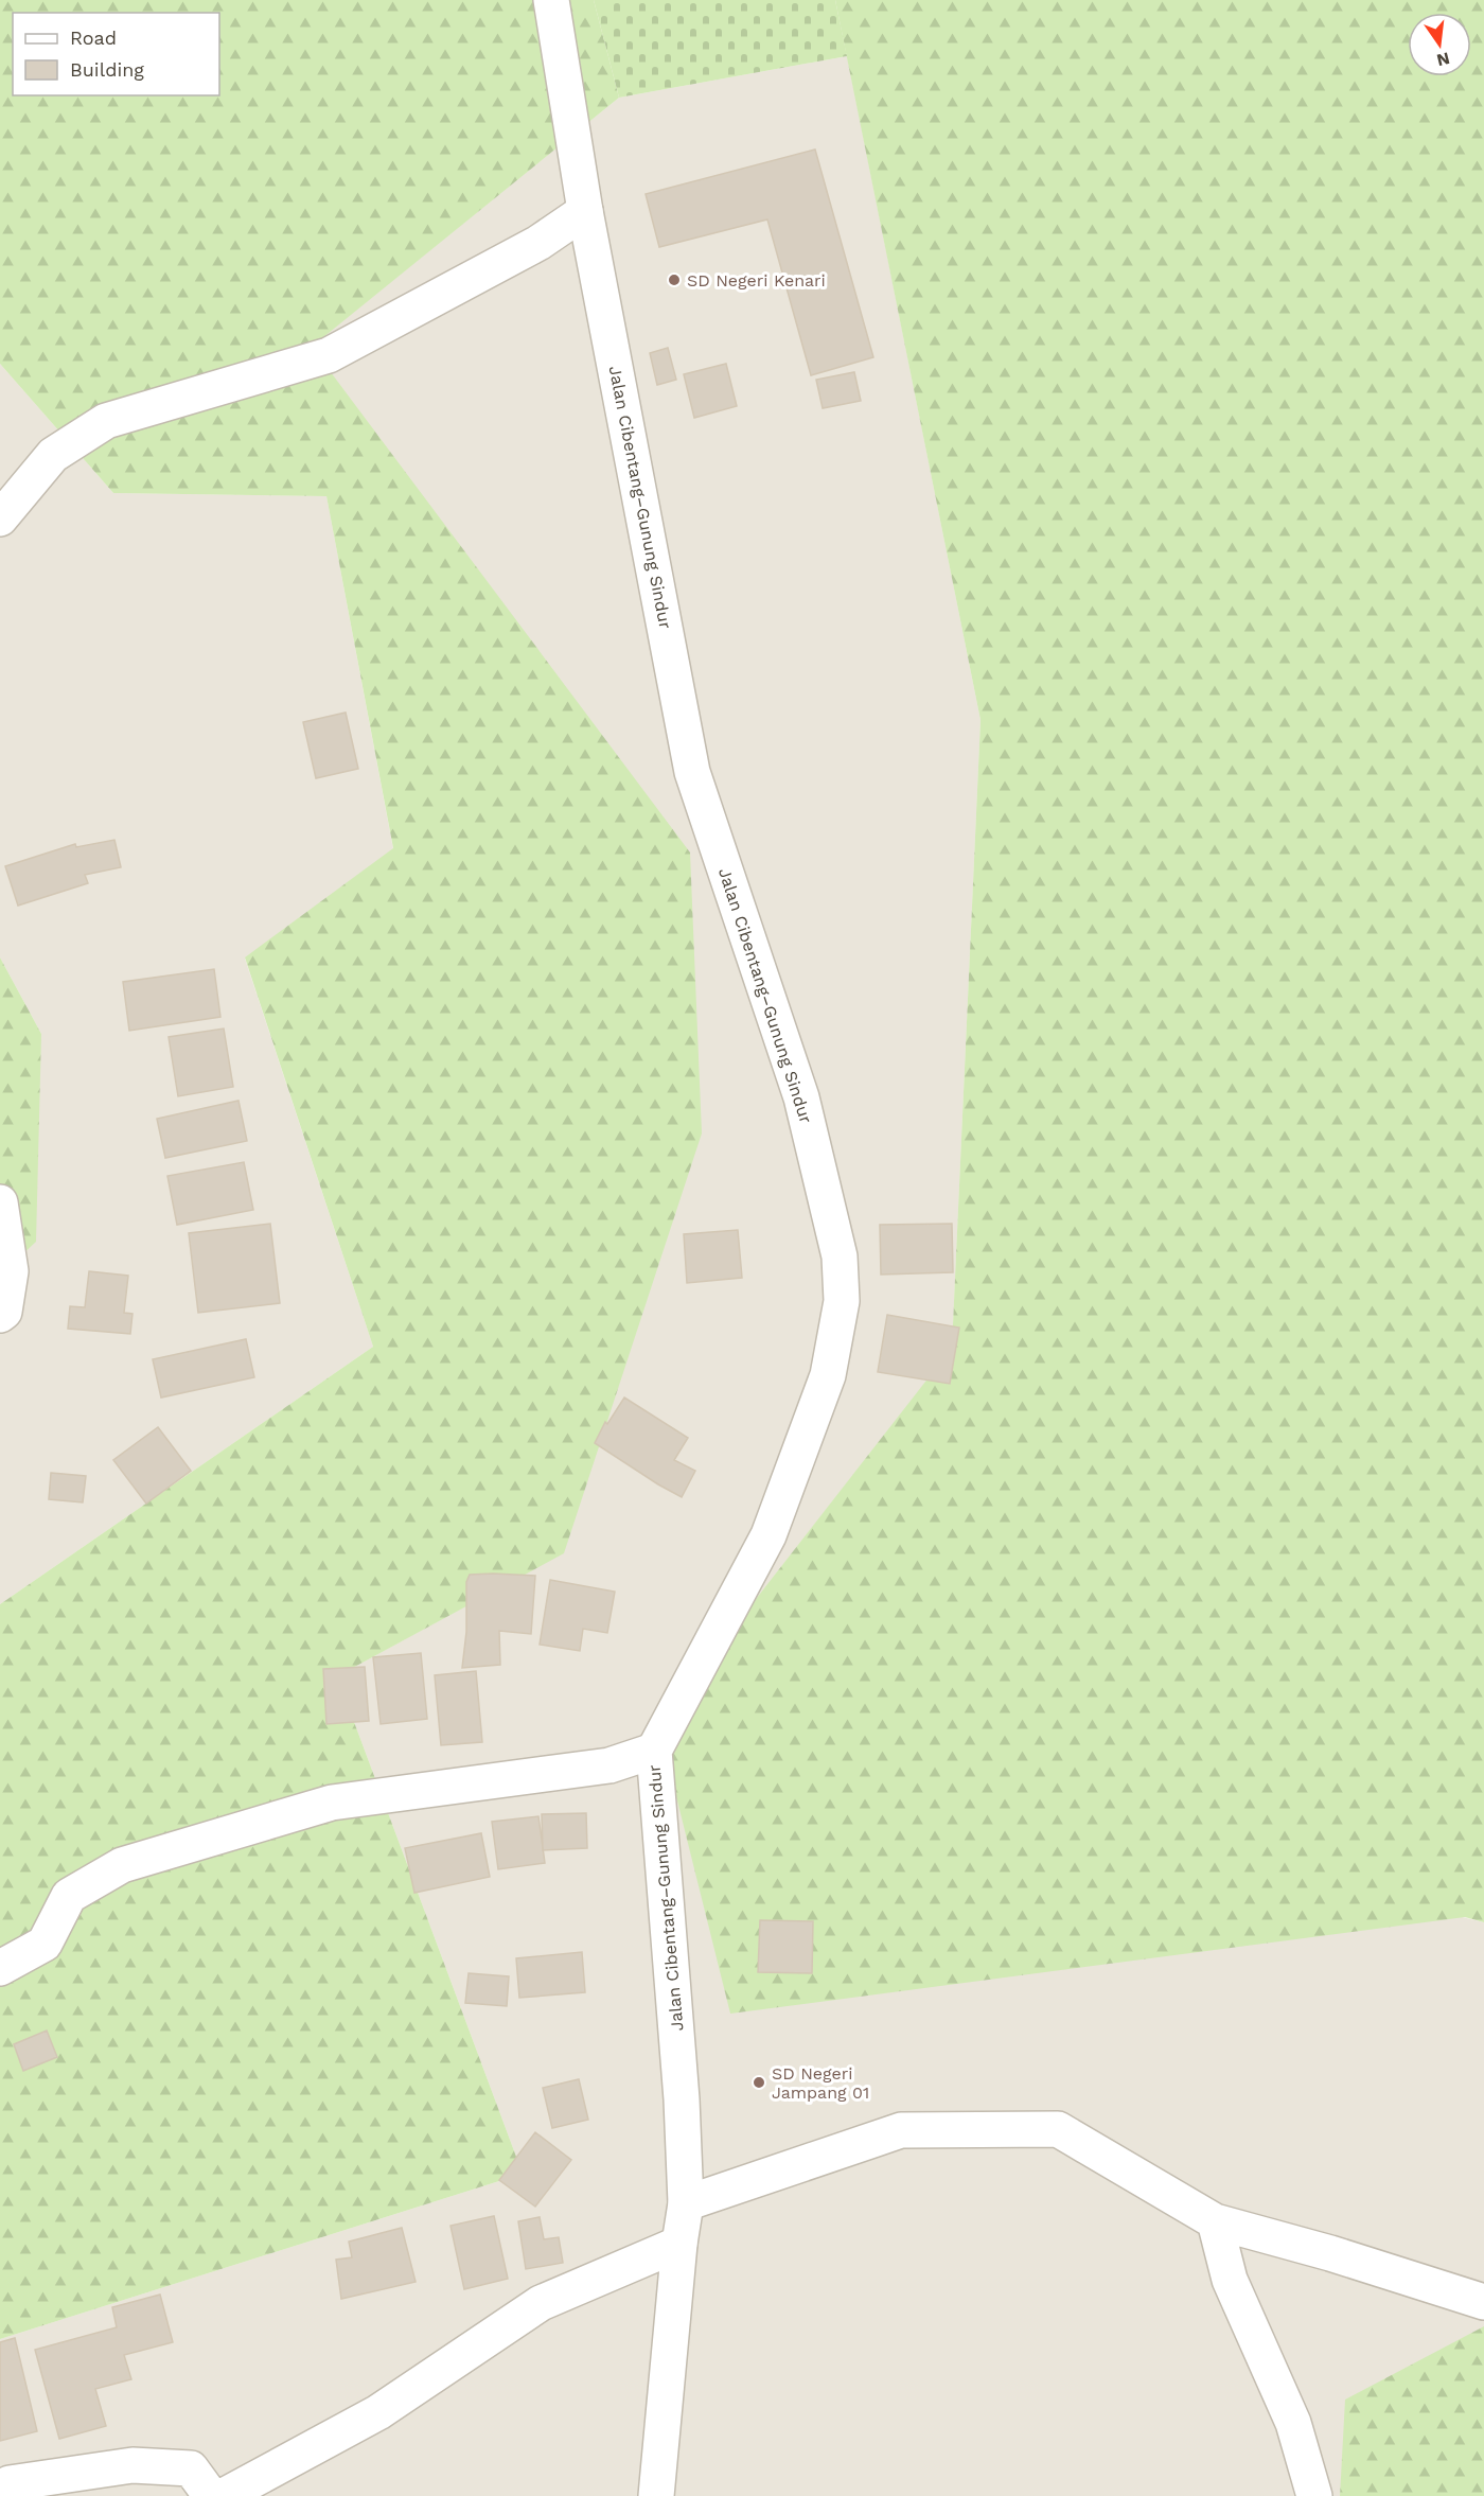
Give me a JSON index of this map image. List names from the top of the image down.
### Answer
{
  "streets": {
    "street": ["Jalan Cibentang–Gunung Sindur"]
  },
  "places": ["SD Negeri Kenari", "SD Negeri Jampang 01"],
  "legend": ["Road", "Building"],
  "north": "bottom"
}
